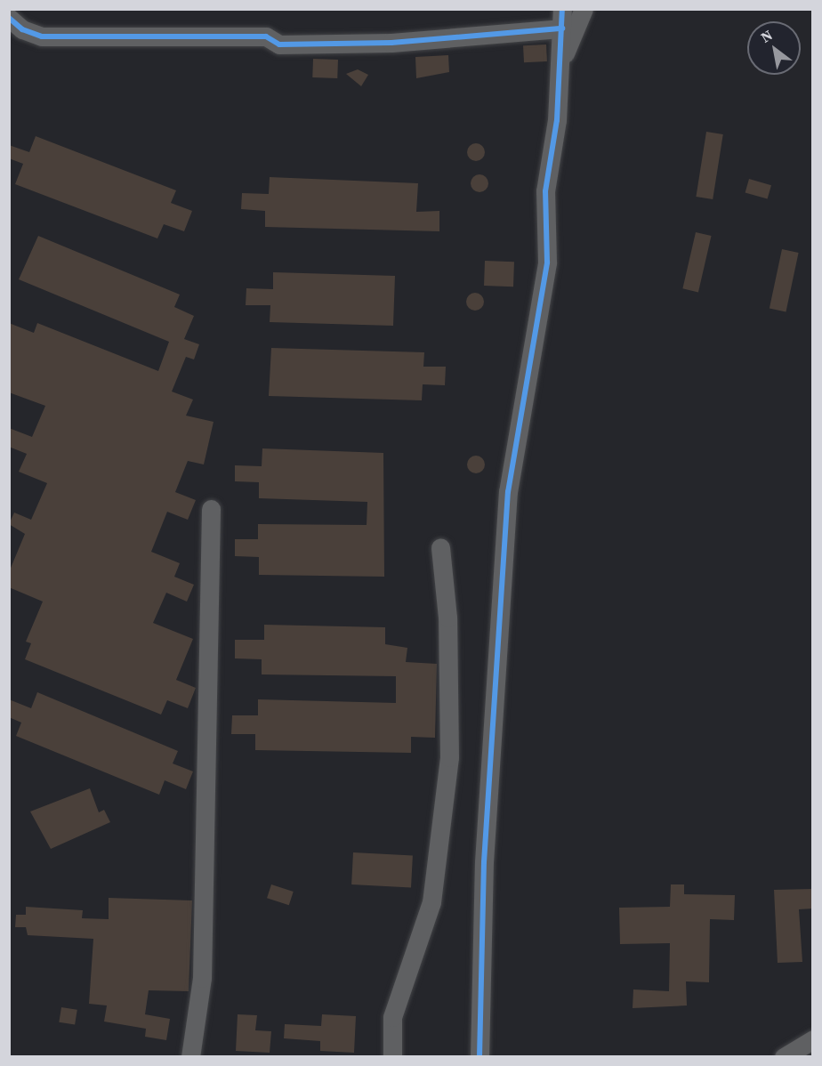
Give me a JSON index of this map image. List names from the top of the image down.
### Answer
{
  "north": "top left"
}
